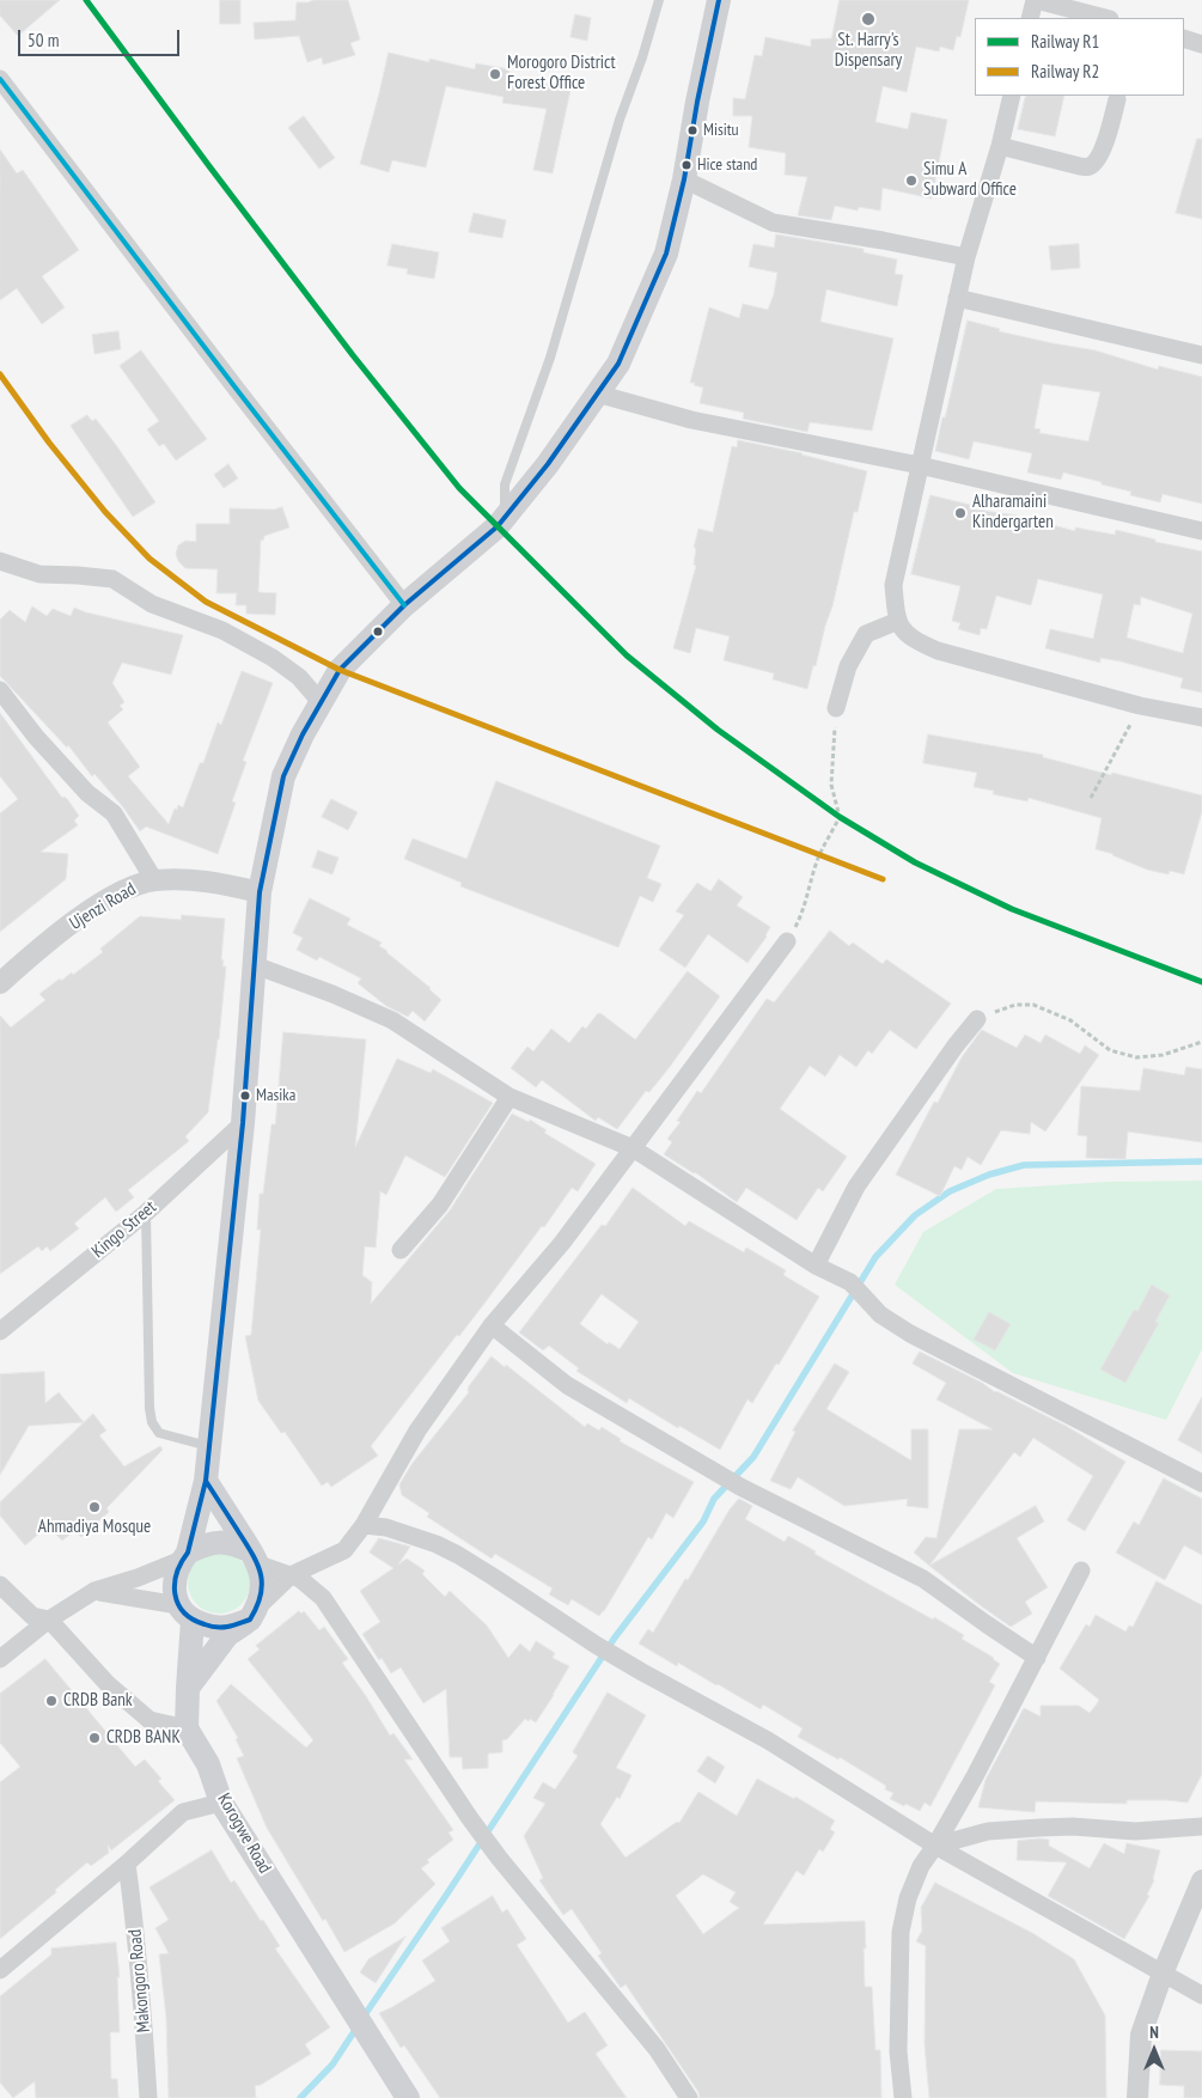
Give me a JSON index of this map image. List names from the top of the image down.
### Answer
{
  "streets": {
    "main road": ["Korogwe Road"],
    "street": ["Ujenzi Road", "Kingo Street", "Makongoro Road"]
  },
  "places": [
    "St. Harry's Dispensary",
    "Morogoro District Forest Office",
    "Misitu",
    "Hice stand",
    "Simu A Subward Office",
    "Alharamaini Kindergarten",
    "Masika",
    "Ahmadiya Mosque",
    "CRDB Bank",
    "CRDB BANK"
  ],
  "lines": ["rail line R1", "rail line R2"],
  "legend": ["Railway R1", "Railway R2"],
  "scale_bar": "50 m",
  "north": "top"
}
